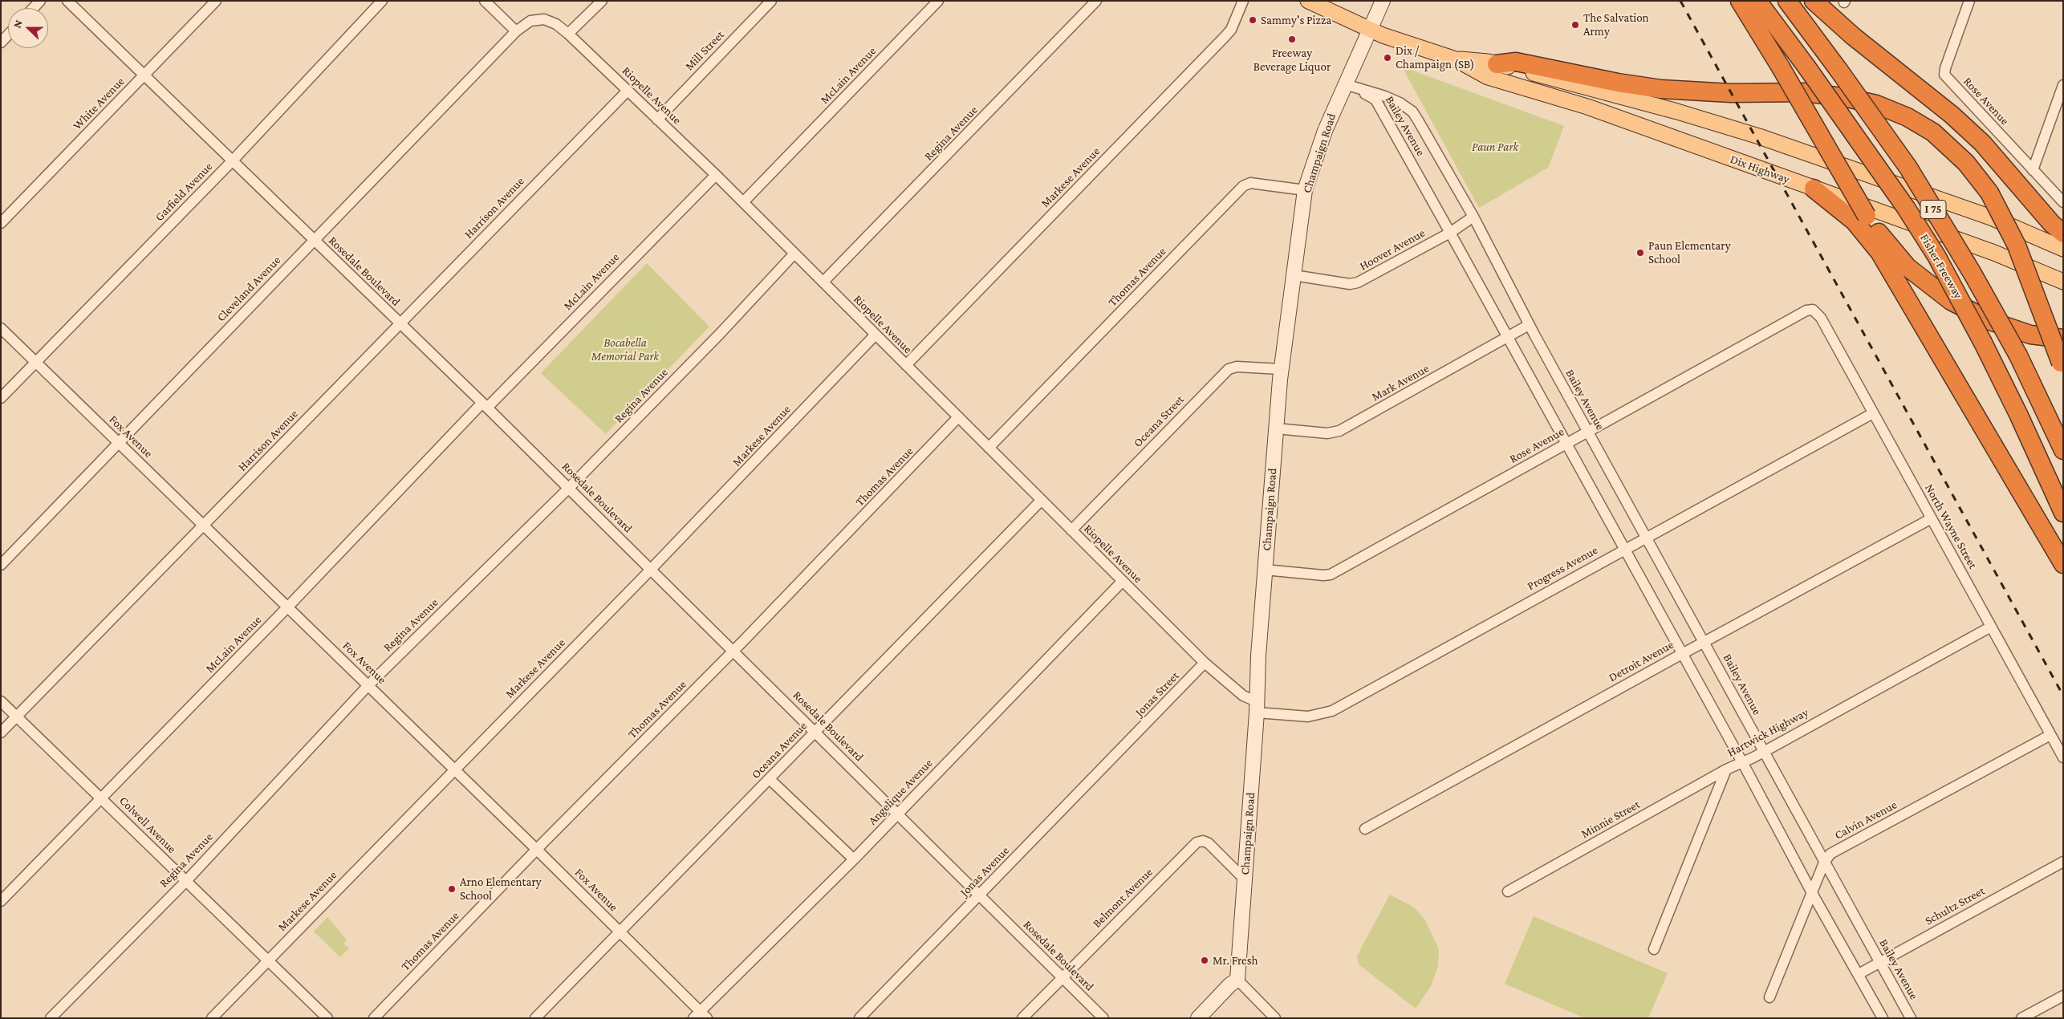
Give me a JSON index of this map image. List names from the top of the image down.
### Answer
{
  "streets": {
    "highway": ["I 75", "Fisher Freeway"],
    "main road": ["Dix Highway"],
    "street": [
      "Mill Street",
      "McLain Avenue",
      "Riopelle Avenue",
      "Rose Avenue",
      "White Avenue",
      "Bailey Avenue",
      "Regina Avenue",
      "Champaign Road",
      "Markese Avenue",
      "Garfield Avenue",
      "Harrison Avenue",
      "Hoover Avenue",
      "Rosedale Boulevard",
      "Thomas Avenue",
      "Cleveland Avenue",
      "Mark Avenue",
      "Oceana Street",
      "Fox Avenue",
      "North Wayne Street",
      "Progress Avenue",
      "Detroit Avenue",
      "Jonas Street",
      "Hartwick Highway",
      "Oceana Avenue",
      "Angelique Avenue",
      "Minnie Street",
      "Calvin Avenue",
      "Colwell Avenue",
      "Jonas Avenue",
      "Belmont Avenue",
      "Schultz Street"
    ]
  },
  "crossings": [
    ["Mill Street", "Riopelle Avenue"],
    ["McLain Avenue", "Riopelle Avenue"],
    ["McLain Avenue", "Rosedale Boulevard"],
    ["McLain Avenue", "Fox Avenue"],
    ["McLain Avenue", "Colwell Avenue"],
    ["Riopelle Avenue", "Regina Avenue"],
    ["Riopelle Avenue", "Champaign Road"],
    ["Riopelle Avenue", "Markese Avenue"],
    ["Riopelle Avenue", "Harrison Avenue"],
    ["Riopelle Avenue", "Thomas Avenue"],
    ["Riopelle Avenue", "Cleveland Avenue"],
    ["Riopelle Avenue", "Oceana Street"],
    ["Riopelle Avenue", "Progress Avenue"],
    ["Riopelle Avenue", "Jonas Street"],
    ["Riopelle Avenue", "Oceana Avenue"],
    ["Riopelle Avenue", "Angelique Avenue"],
    ["Rose Avenue", "Bailey Avenue"],
    ["Rose Avenue", "Champaign Road"],
    ["Rose Avenue", "North Wayne Street"],
    ["White Avenue", "Rosedale Boulevard"],
    ["Bailey Avenue", "Champaign Road"],
    ["Bailey Avenue", "Hoover Avenue"],
    ["Bailey Avenue", "Mark Avenue"],
    ["Bailey Avenue", "Progress Avenue"],
    ["Bailey Avenue", "Detroit Avenue"],
    ["Bailey Avenue", "Hartwick Highway"],
    ["Bailey Avenue", "Calvin Avenue"],
    ["Bailey Avenue", "Schultz Street"],
    ["Regina Avenue", "Rosedale Boulevard"],
    ["Regina Avenue", "Fox Avenue"],
    ["Regina Avenue", "Colwell Avenue"],
    ["Champaign Road", "Dix Highway"],
    ["Champaign Road", "Hoover Avenue"],
    ["Champaign Road", "Thomas Avenue"],
    ["Champaign Road", "Mark Avenue"],
    ["Champaign Road", "Oceana Street"],
    ["Champaign Road", "Progress Avenue"],
    ["Champaign Road", "Belmont Avenue"],
    ["Markese Avenue", "Rosedale Boulevard"],
    ["Markese Avenue", "Fox Avenue"],
    ["Markese Avenue", "Colwell Avenue"],
    ["Garfield Avenue", "Rosedale Boulevard"],
    ["Garfield Avenue", "Fox Avenue"],
    ["Harrison Avenue", "Rosedale Boulevard"],
    ["Harrison Avenue", "Fox Avenue"],
    ["Harrison Avenue", "Colwell Avenue"],
    ["Rosedale Boulevard", "Thomas Avenue"],
    ["Rosedale Boulevard", "Cleveland Avenue"],
    ["Rosedale Boulevard", "Oceana Avenue"],
    ["Rosedale Boulevard", "Angelique Avenue"],
    ["Rosedale Boulevard", "Jonas Avenue"],
    ["Rosedale Boulevard", "Belmont Avenue"],
    ["Thomas Avenue", "Fox Avenue"],
    ["Cleveland Avenue", "Fox Avenue"],
    ["Fox Avenue", "Oceana Avenue"],
    ["Fox Avenue", "Angelique Avenue"],
    ["North Wayne Street", "Progress Avenue"],
    ["North Wayne Street", "Detroit Avenue"],
    ["North Wayne Street", "Hartwick Highway"],
    ["North Wayne Street", "Calvin Avenue"],
    ["Jonas Street", "Jonas Avenue"],
    ["Hartwick Highway", "Minnie Street"]
  ],
  "parks": ["Paun Park", "Bocabella Memorial Park"],
  "places": [
    "Sammy's Pizza",
    "The Salvation Army",
    "Freeway Beverage Liquor",
    "Dix / Champaign (SB)",
    "Paun Elementary School",
    "Arno Elementary School",
    "Mr. Fresh"
  ],
  "north": "left"
}
